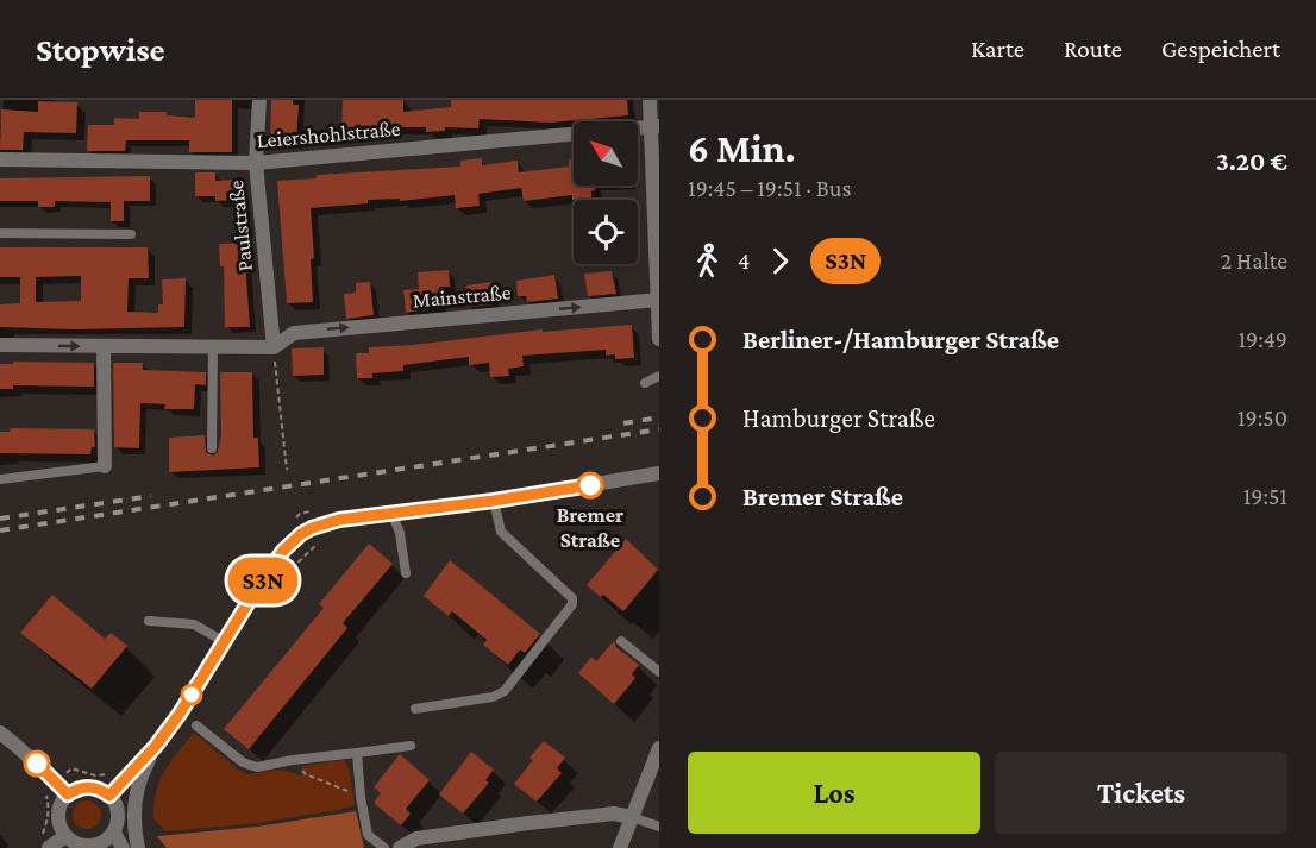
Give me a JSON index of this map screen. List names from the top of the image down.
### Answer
{
  "streets": {
    "street": ["Leiershohlstraße", "Paulstraße", "Mainstraße"]
  },
  "crossings": [
    ["Leiershohlstraße", "Paulstraße"],
    ["Paulstraße", "Mainstraße"]
  ],
  "one_way": ["Mainstraße"],
  "places": ["Bremer Straße"],
  "lines": ["bus line S3N"],
  "north": "top left",
  "page": {
    "header": "Stopwise",
    "nav": ["Karte", "Route", "Gespeichert"],
    "on_map": "S3N",
    "heading": ["6 Min.", "19:45 – 19:51 · Bus", "3.20 €"],
    "legs": ["4", "S3N", "2 Halte"],
    "list": [
      {
        "name": "Berliner-/Hamburger Straße",
        "value": "19:49"
      },
      {
        "name": "Hamburger Straße",
        "value": "19:50"
      },
      {
        "name": "Bremer Straße",
        "value": "19:51"
      }
    ],
    "buttons": ["Los", "Tickets"]
  }
}
